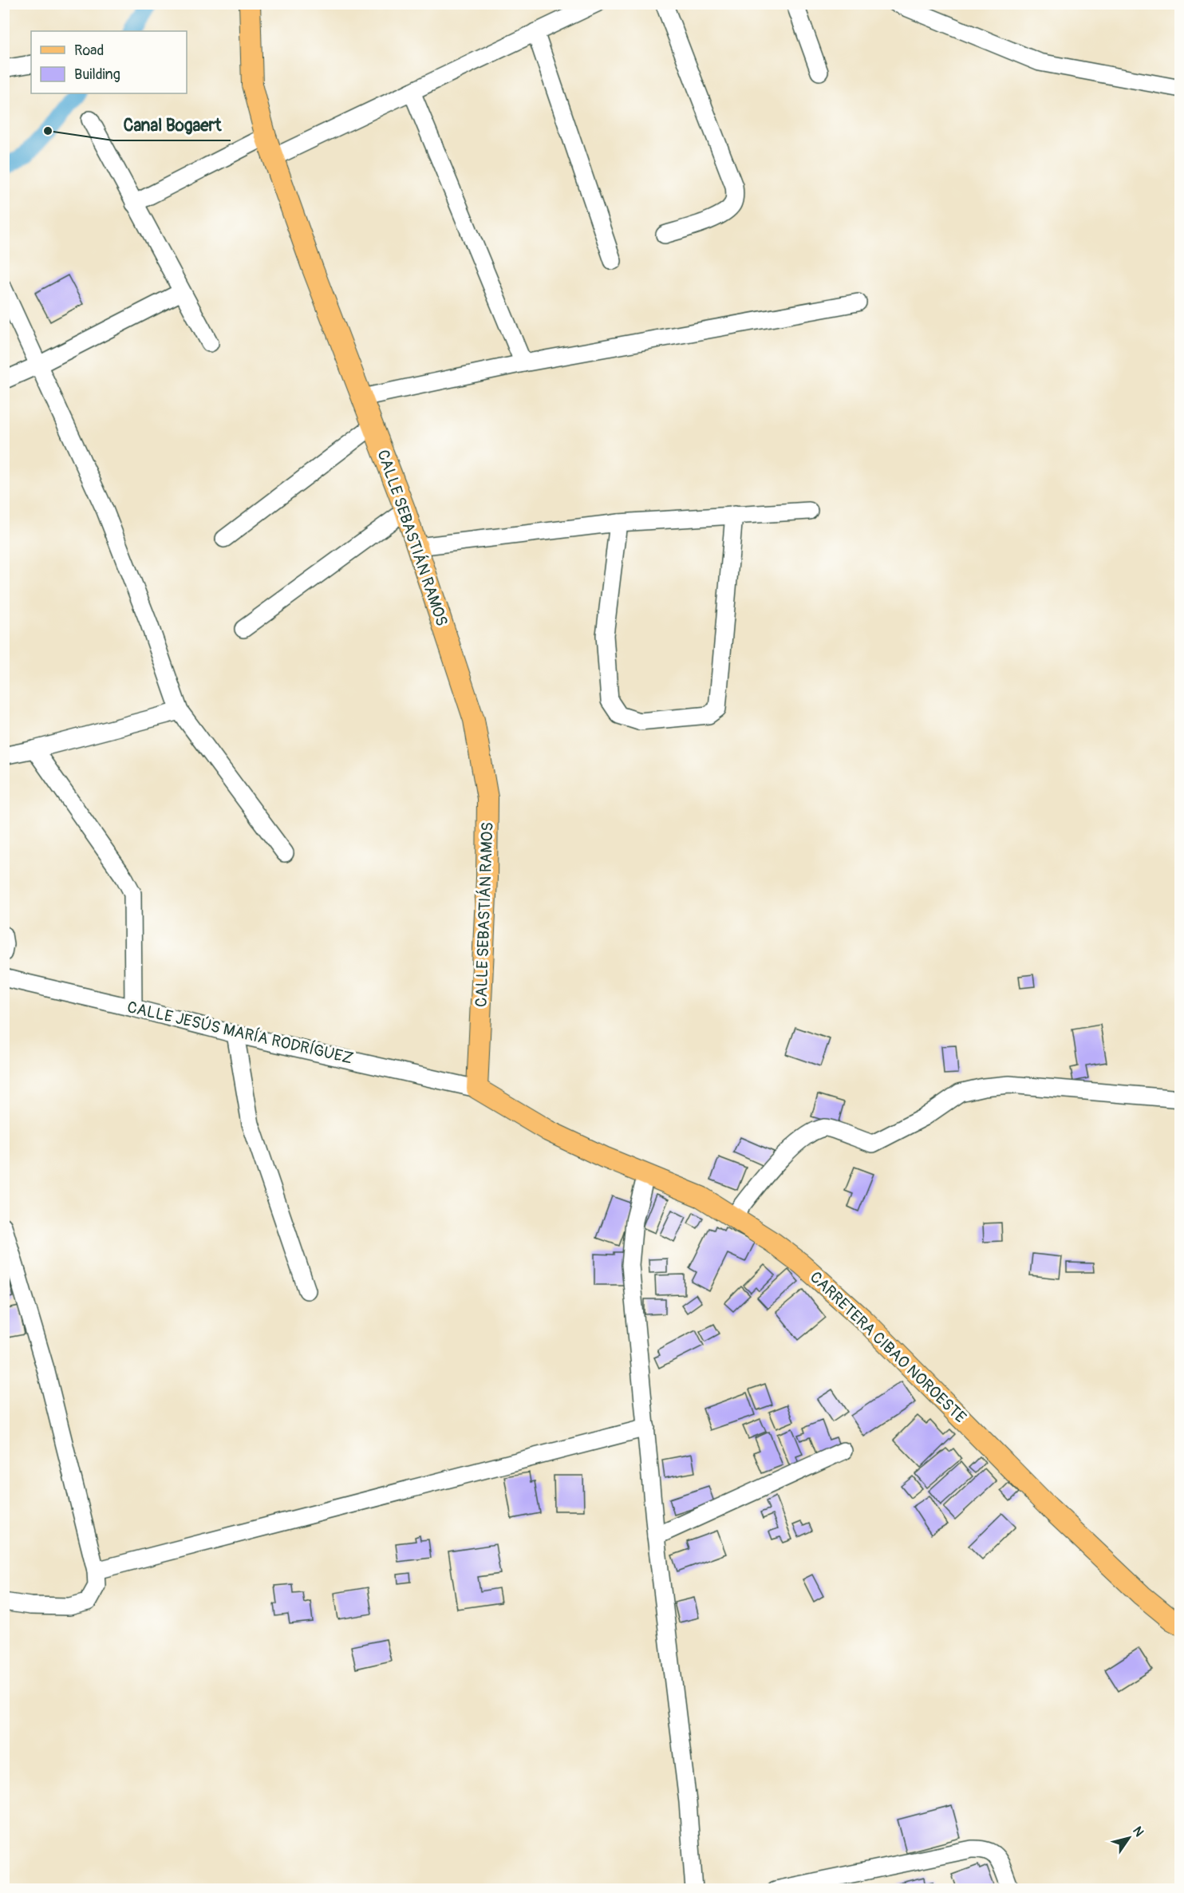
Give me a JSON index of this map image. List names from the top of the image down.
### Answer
{
  "streets": {
    "main road": ["CALLE SEBASTIÁN RAMOS", "CARRETERA CIBAO NOROESTE"],
    "street": ["CALLE JESÚS MARÍA RODRÍGUEZ"]
  },
  "crossings": [
    ["CALLE SEBASTIÁN RAMOS", "CALLE JESÚS MARÍA RODRÍGUEZ"],
    ["CALLE SEBASTIÁN RAMOS", "CARRETERA CIBAO NOROESTE"],
    ["CALLE JESÚS MARÍA RODRÍGUEZ", "CARRETERA CIBAO NOROESTE"]
  ],
  "places": ["Canal Bogaert"],
  "legend": ["Road", "Building"],
  "north": "top right"
}
